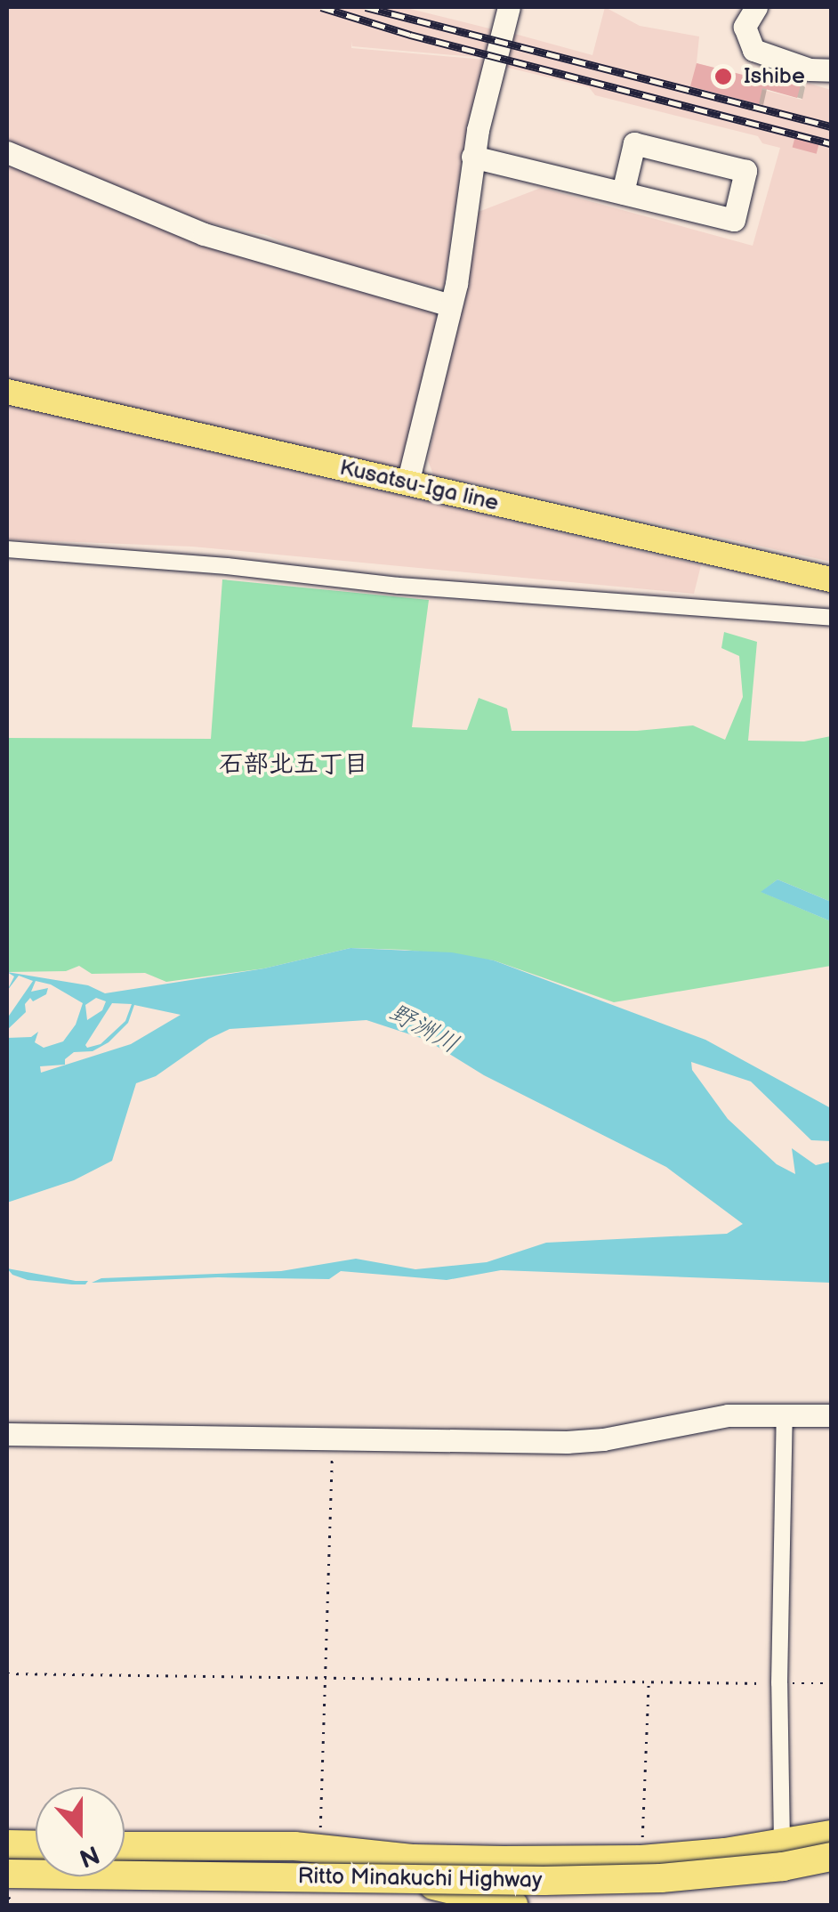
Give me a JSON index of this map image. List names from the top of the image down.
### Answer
{
  "streets": {
    "highway": ["Ritto Minakuchi Highway"],
    "main road": ["Kusatsu-Iga line"]
  },
  "districts": ["石部北五丁目"],
  "water": ["野洲川"],
  "places": ["Ishibe"],
  "north": "bottom"
}
